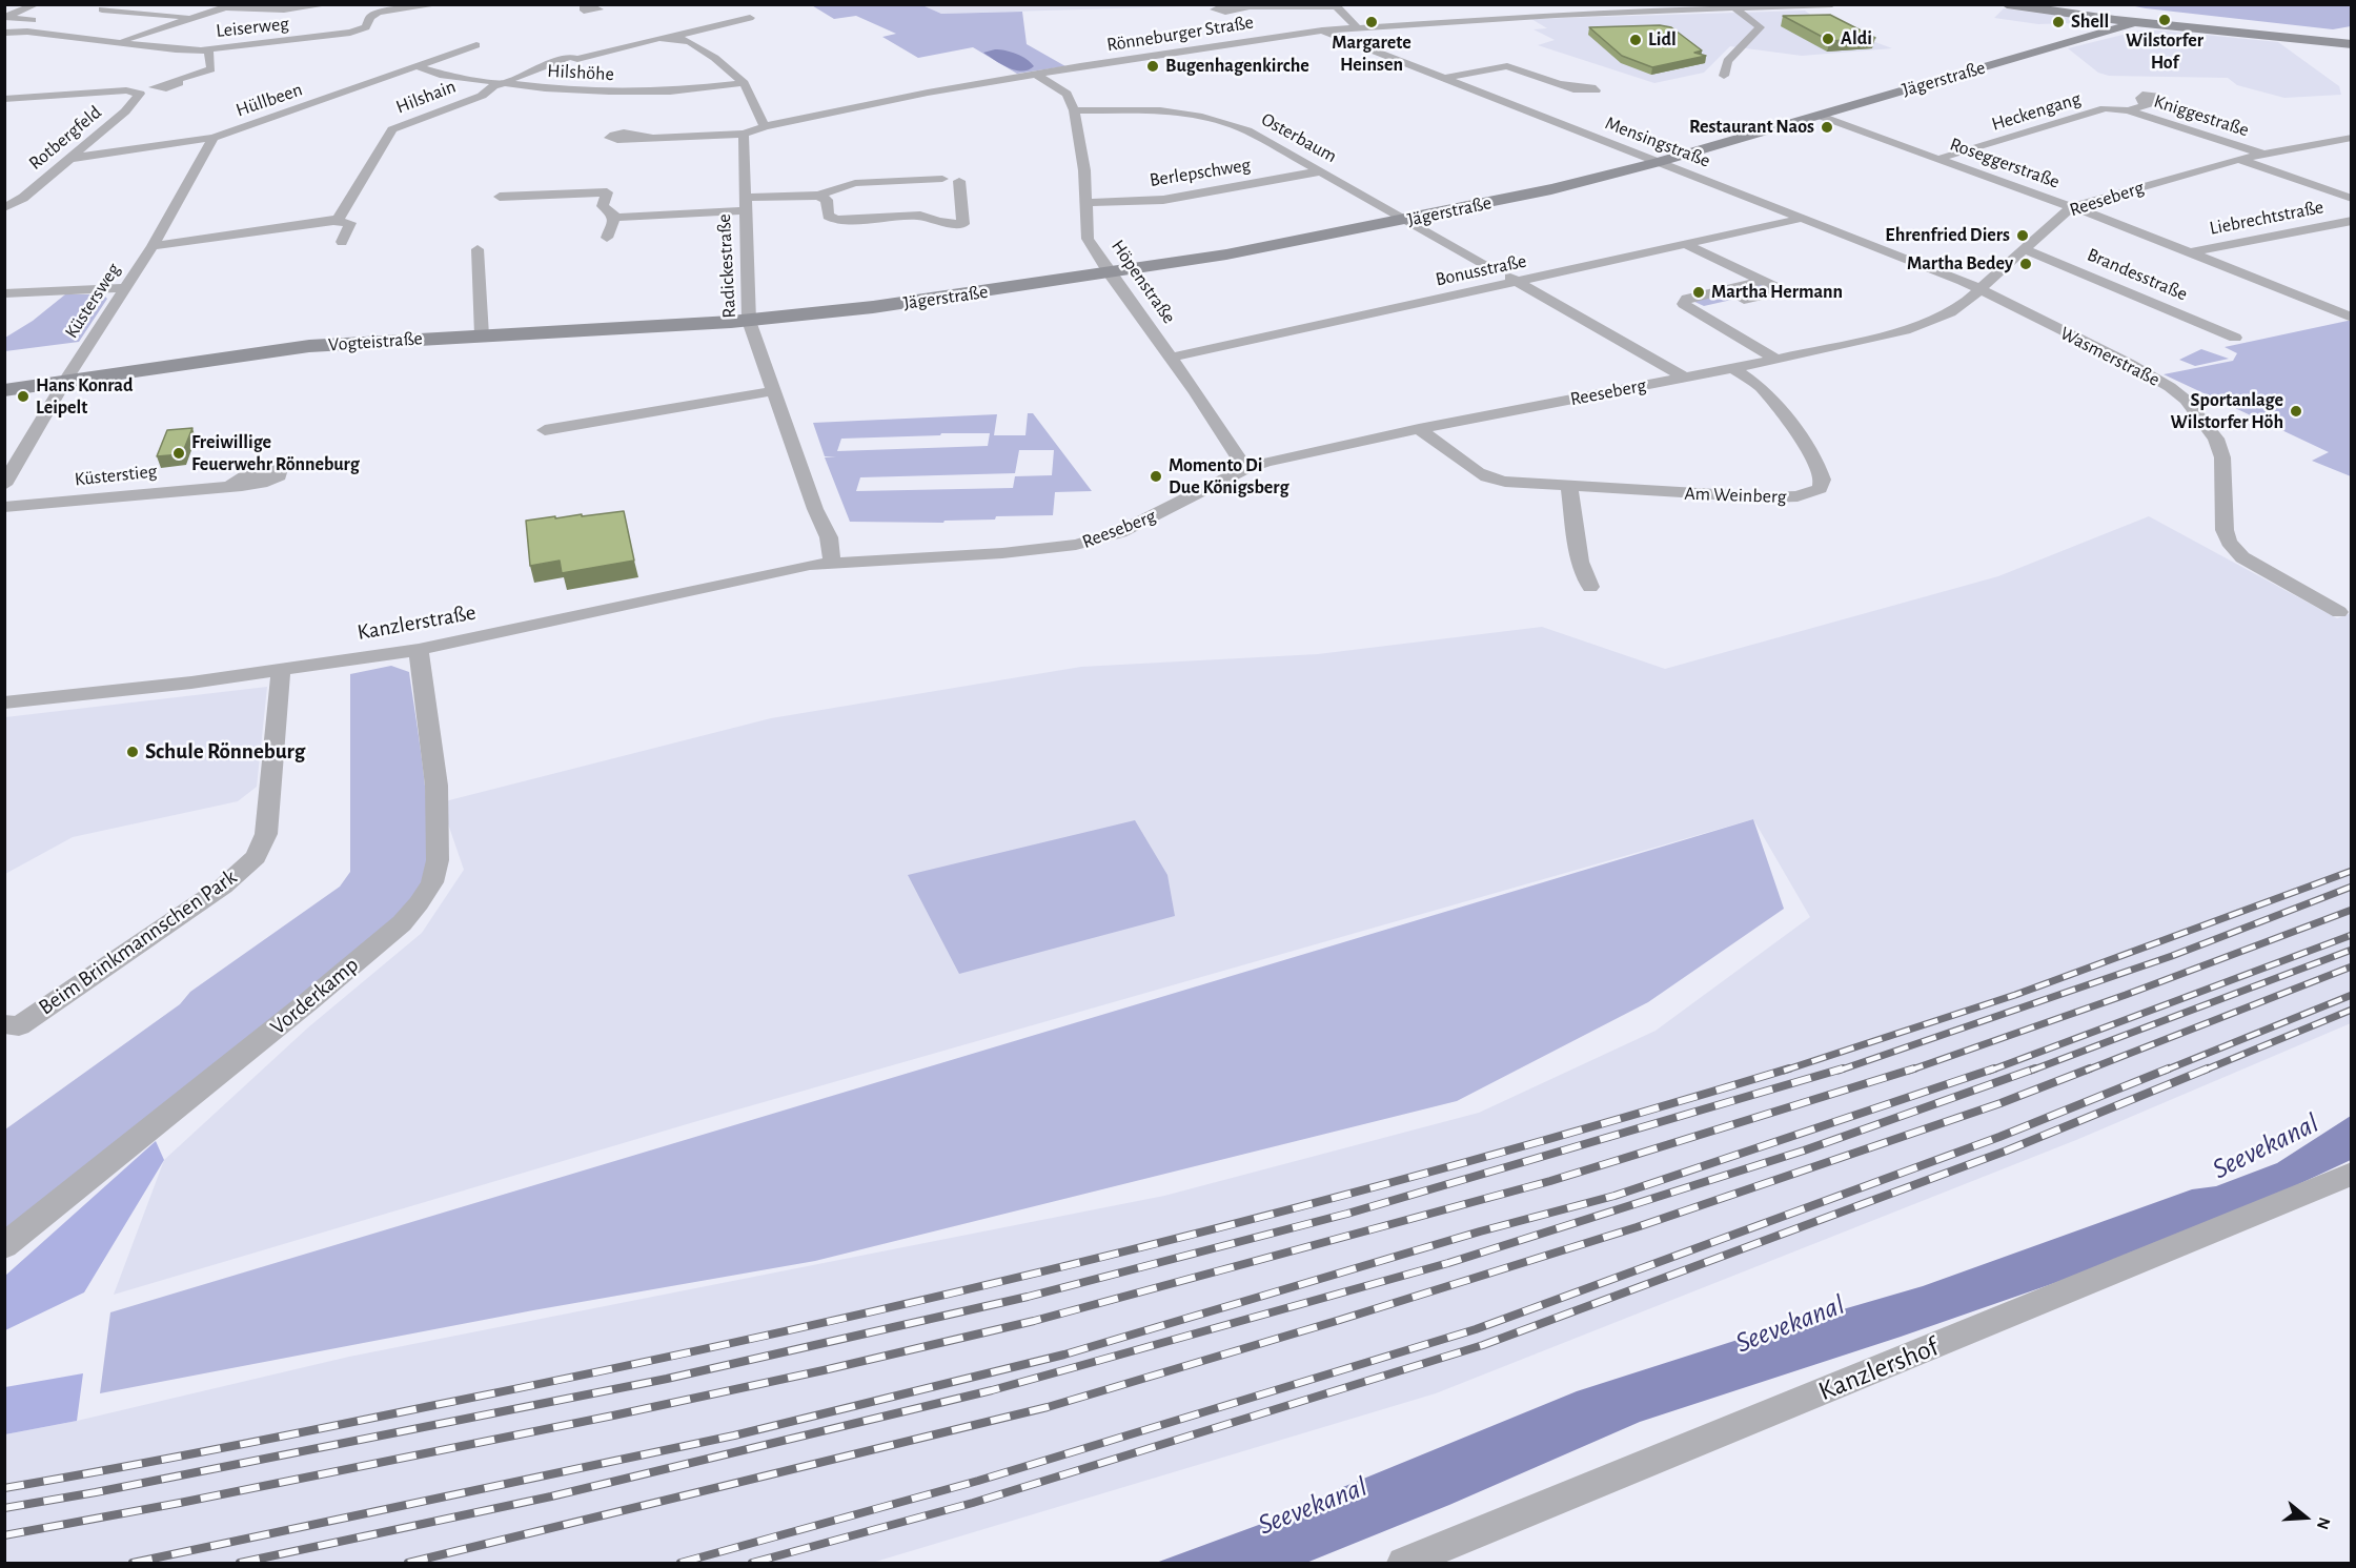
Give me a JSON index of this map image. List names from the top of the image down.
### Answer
{
  "streets": {
    "street": [
      "Leiserweg",
      "Rönneburger Straße",
      "Hilshöhe",
      "Jägerstraße",
      "Hilshain",
      "Hüllbeen",
      "Heckengang",
      "Kniggestraße",
      "Rotbergfeld",
      "Osterbaum",
      "Mensingstraße",
      "Roseggerstraße",
      "Berlepschweg",
      "Reeseberg",
      "Liebrechtstraße",
      "Radickestraße",
      "Bonusstraße",
      "Brandesstraße",
      "Höpenstraße",
      "Küstersweg",
      "Vogteistraße",
      "Wasmerstraße",
      "Küsterstieg",
      "Am Weinberg",
      "Kanzlerstraße",
      "Beim Brinkmannschen Park",
      "Vorderkamp",
      "Kanzlershof"
    ]
  },
  "crossings": [
    ["Rönneburger Straße", "Mensingstraße"],
    ["Rönneburger Straße", "Höpenstraße"],
    ["Hilshöhe", "Hilshain"],
    ["Hilshöhe", "Hüllbeen"],
    ["Jägerstraße", "Osterbaum"],
    ["Jägerstraße", "Mensingstraße"],
    ["Jägerstraße", "Roseggerstraße"],
    ["Jägerstraße", "Radickestraße"],
    ["Jägerstraße", "Höpenstraße"],
    ["Jägerstraße", "Vogteistraße"],
    ["Hüllbeen", "Rotbergfeld"],
    ["Hüllbeen", "Küstersweg"],
    ["Heckengang", "Kniggestraße"],
    ["Heckengang", "Roseggerstraße"],
    ["Kniggestraße", "Reeseberg"],
    ["Osterbaum", "Berlepschweg"],
    ["Osterbaum", "Höpenstraße"],
    ["Mensingstraße", "Reeseberg"],
    ["Mensingstraße", "Bonusstraße"],
    ["Mensingstraße", "Wasmerstraße"],
    ["Roseggerstraße", "Reeseberg"],
    ["Roseggerstraße", "Liebrechtstraße"],
    ["Berlepschweg", "Höpenstraße"],
    ["Reeseberg", "Radickestraße"],
    ["Reeseberg", "Brandesstraße"],
    ["Reeseberg", "Höpenstraße"],
    ["Reeseberg", "Wasmerstraße"],
    ["Reeseberg", "Am Weinberg"],
    ["Reeseberg", "Kanzlerstraße"],
    ["Radickestraße", "Vogteistraße"],
    ["Radickestraße", "Kanzlerstraße"],
    ["Bonusstraße", "Höpenstraße"],
    ["Küstersweg", "Vogteistraße"],
    ["Kanzlerstraße", "Beim Brinkmannschen Park"],
    ["Kanzlerstraße", "Vorderkamp"]
  ],
  "water": ["Seevekanal"],
  "places": [
    "Wilstorfer Hof",
    "Margarete Heinsen",
    "Shell",
    "Aldi",
    "Lidl",
    "Bugenhagenkirche",
    "Restaurant Naos",
    "Ehrenfried Diers",
    "Martha Bedey",
    "Martha Hermann",
    "Hans Konrad Leipelt",
    "Sportanlage Wilstorfer Höh",
    "Freiwillige Feuerwehr Rönneburg",
    "Momento Di Due Königsberg",
    "Schule Rönneburg"
  ],
  "north": "right"
}
